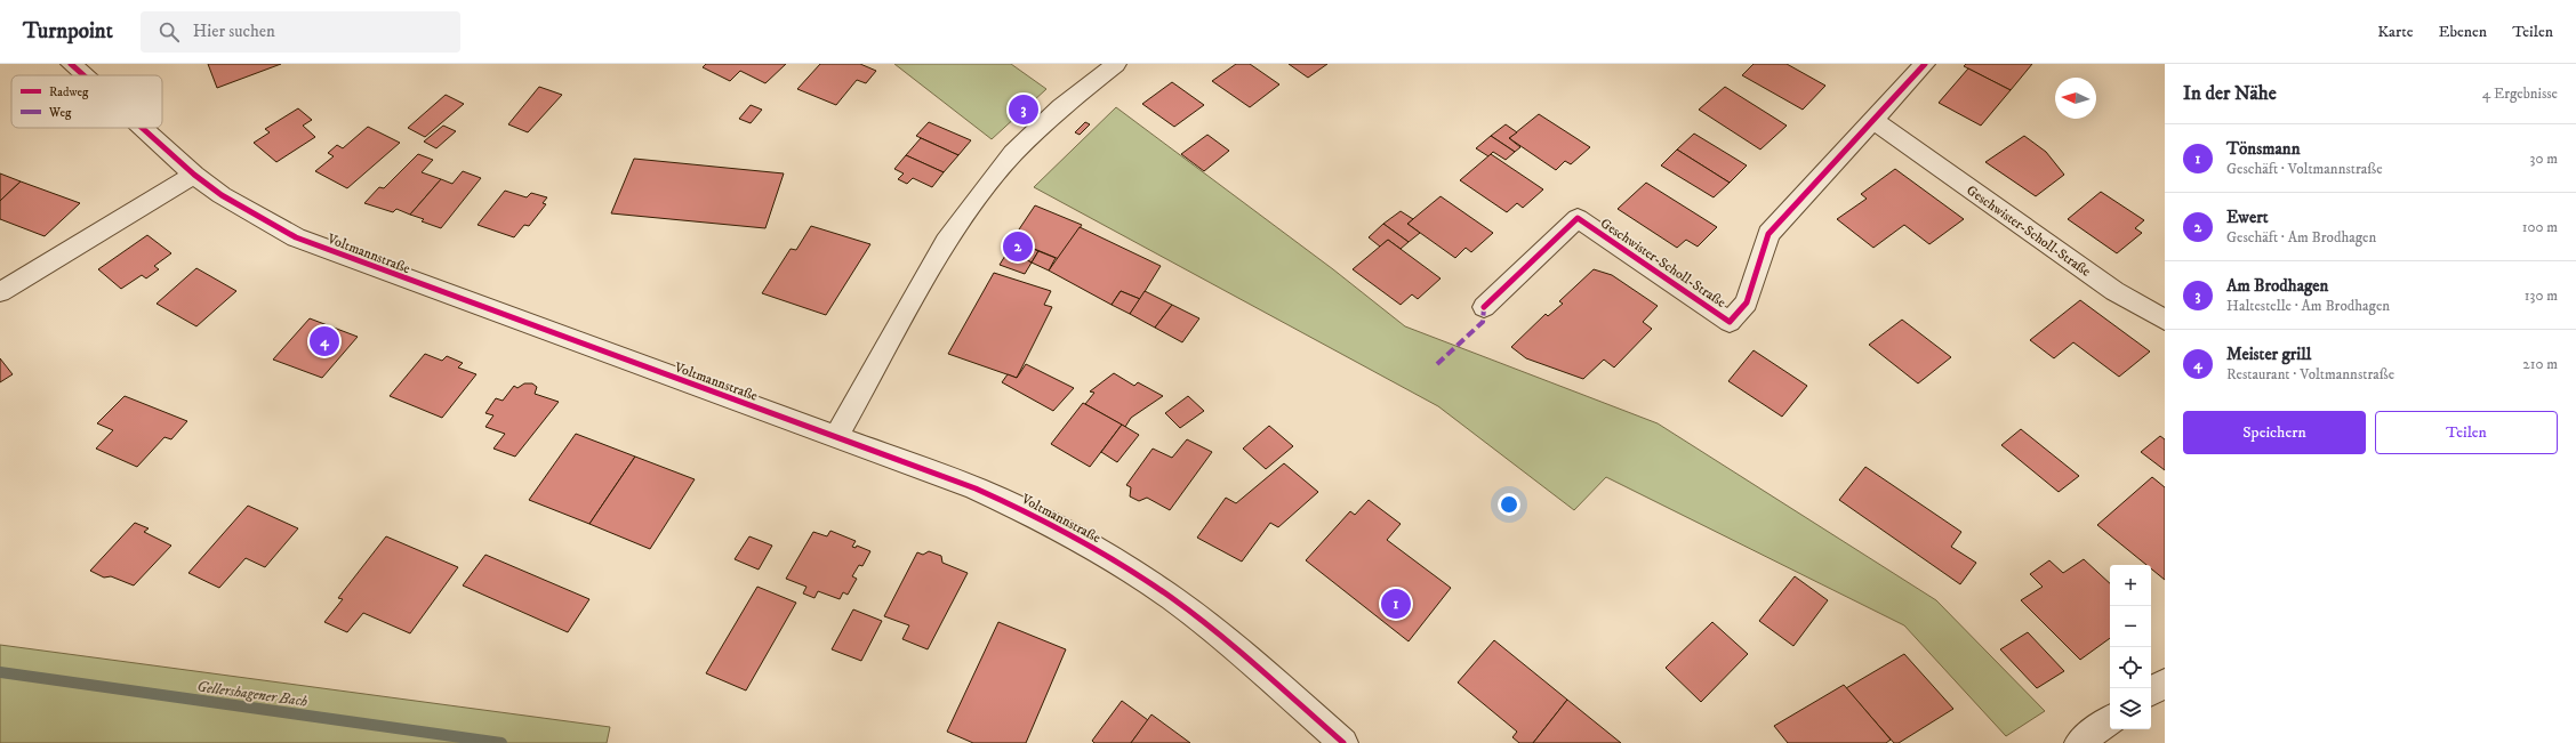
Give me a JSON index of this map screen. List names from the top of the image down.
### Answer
{
  "streets": {
    "street": ["Geschwister-Scholl-Straße", "Voltmannstraße"]
  },
  "water": ["Gellershagener Bach"],
  "legend": ["Radweg", "Weg"],
  "north": "left",
  "page": {
    "header": "Turnpoint",
    "search": "Hier suchen",
    "nav": ["Karte", "Ebenen", "Teilen"],
    "heading": ["In der Nähe", "4 Ergebnisse"],
    "pins": [
      "3",
      "2",
      "4",
      "1"
    ],
    "list": [
      {
        "mark": "1",
        "name": "Tönsmann",
        "note": "Geschäft · Voltmannstraße",
        "value": "30 m"
      },
      {
        "mark": "2",
        "name": "Ewert",
        "note": "Geschäft · Am Brodhagen",
        "value": "100 m"
      },
      {
        "mark": "3",
        "name": "Am Brodhagen",
        "note": "Haltestelle · Am Brodhagen",
        "value": "130 m"
      },
      {
        "mark": "4",
        "name": "Meister grill",
        "note": "Restaurant · Voltmannstraße",
        "value": "210 m"
      }
    ],
    "buttons": ["Speichern", "Teilen"],
    "map_buttons": ["+", "−"]
  }
}
